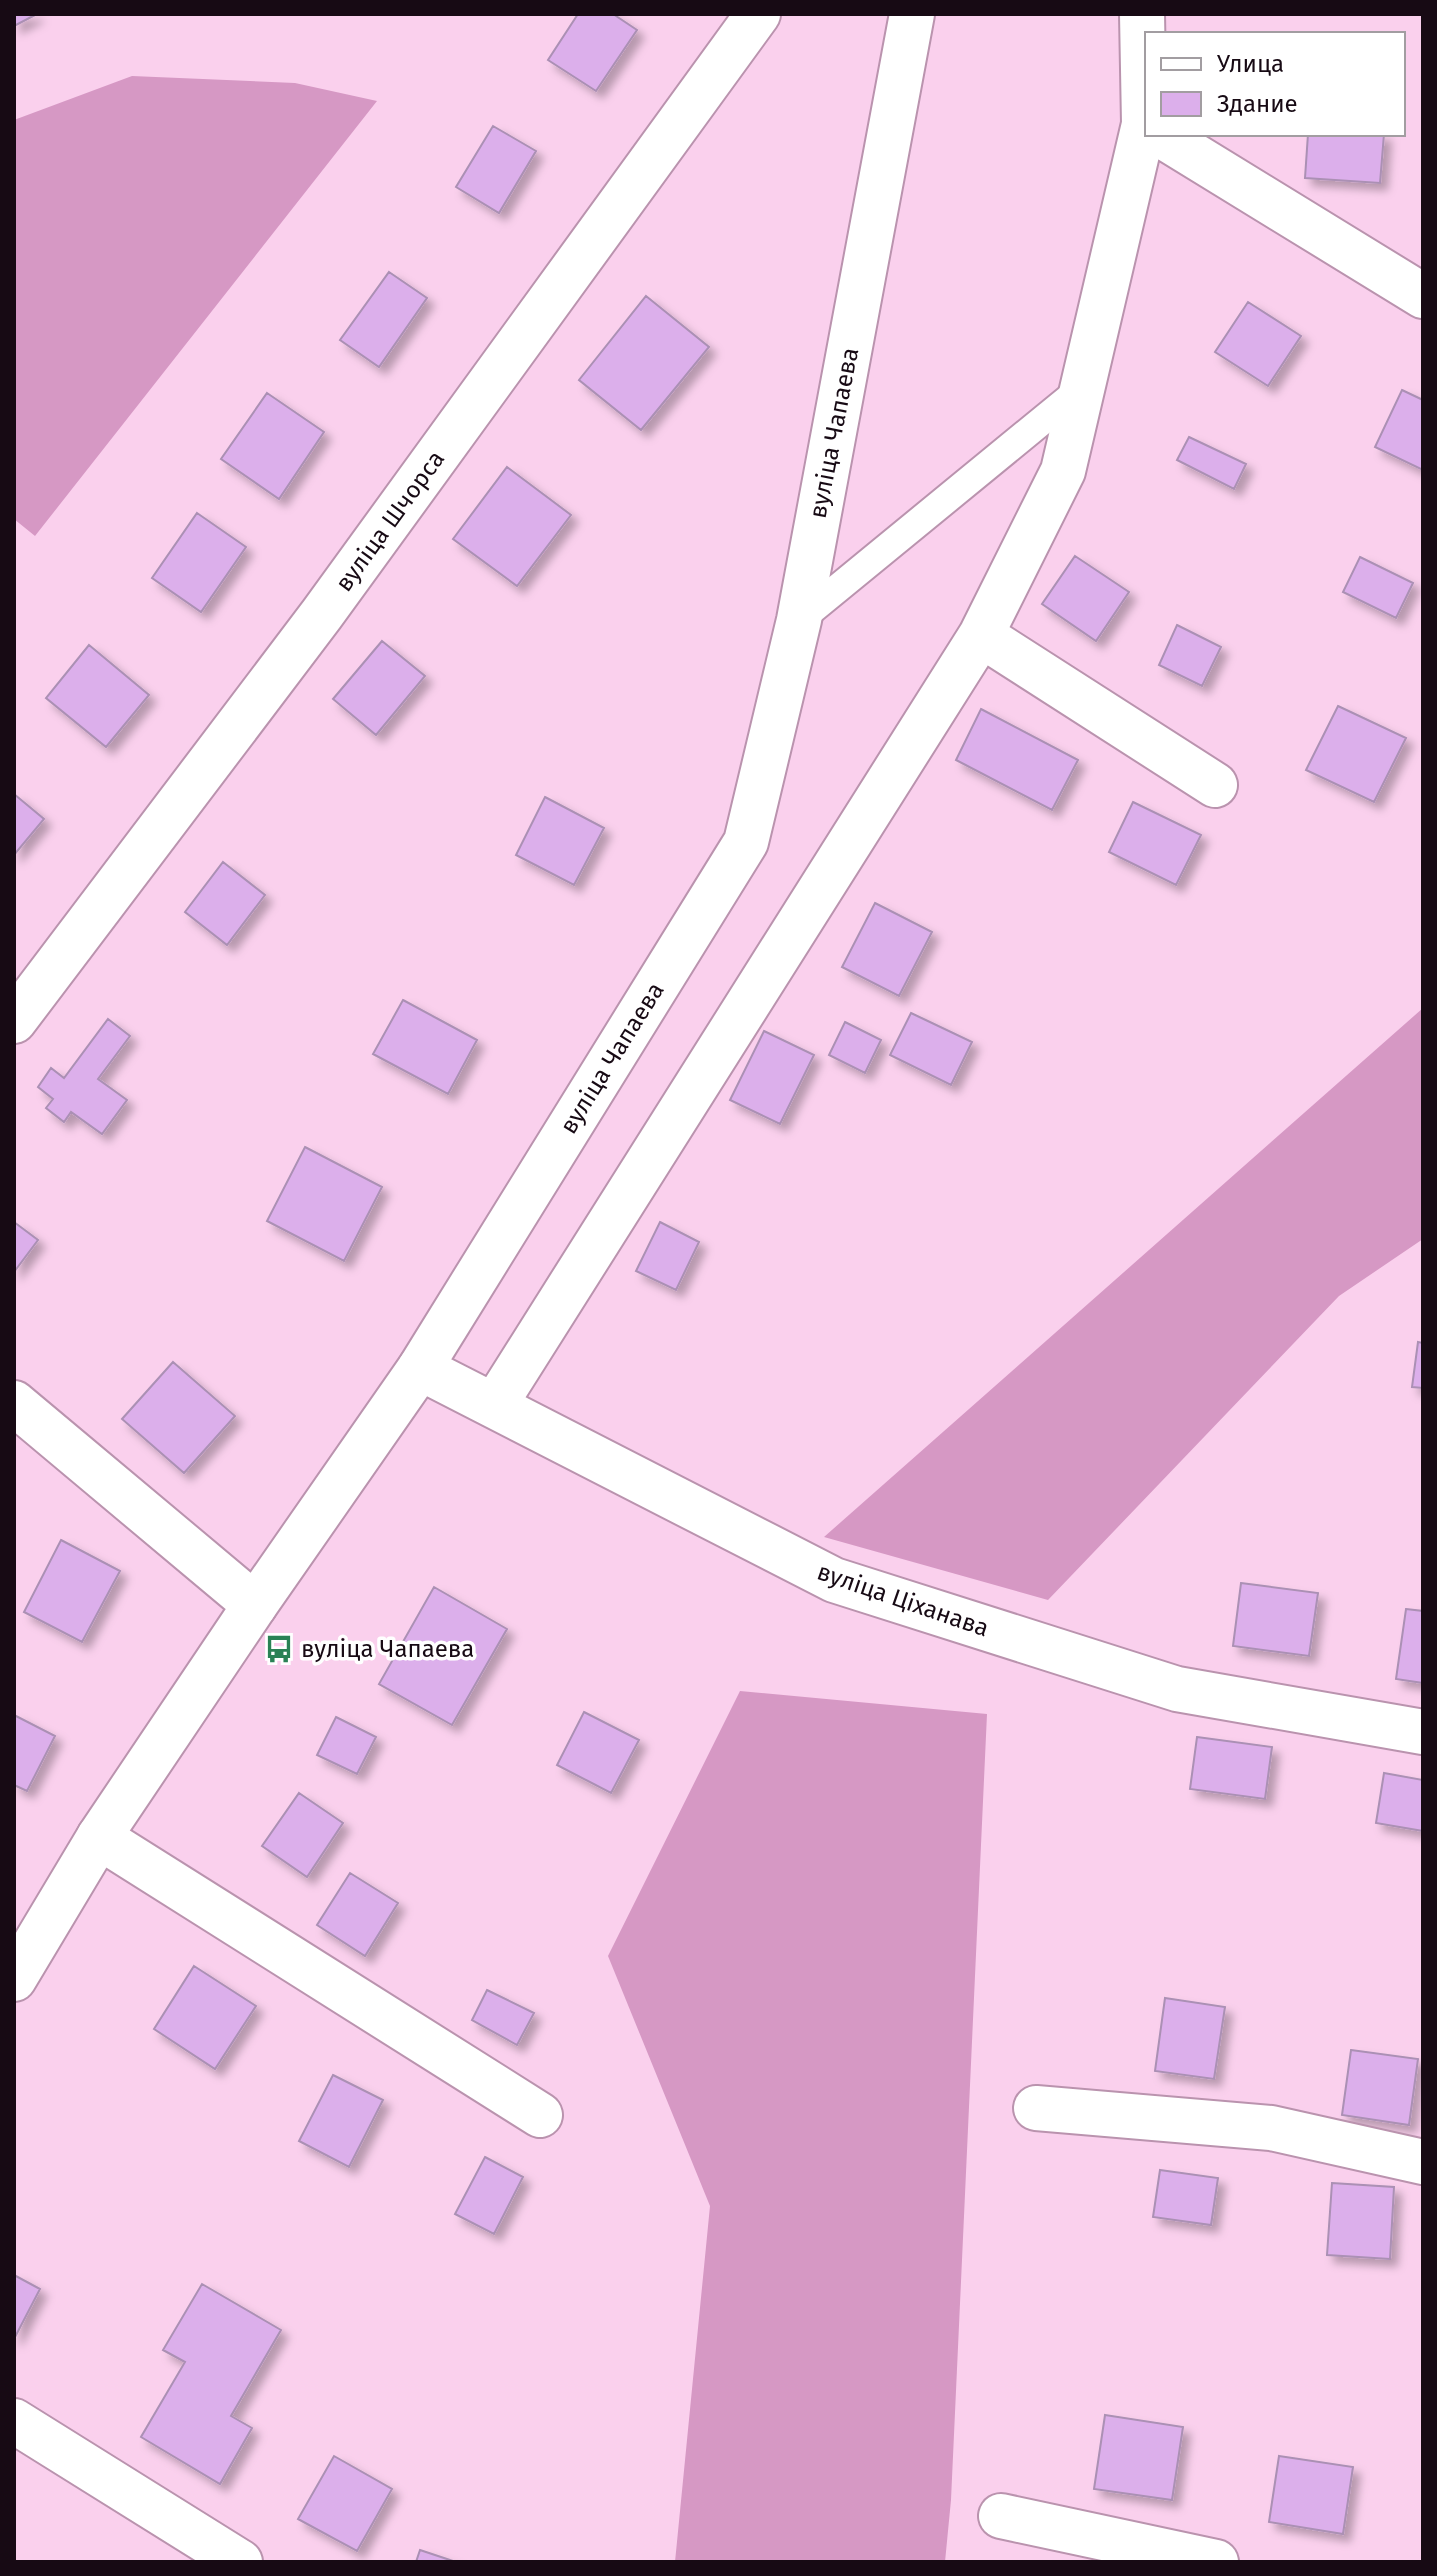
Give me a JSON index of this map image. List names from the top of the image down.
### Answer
{
  "streets": {
    "street": ["вуліца Чапаева", "вуліца Шчорса", "вуліца Ціханава"]
  },
  "crossings": [
    ["вуліца Чапаева", "вуліца Ціханава"]
  ],
  "places": {
    "bus stop": ["вуліца Чапаева"]
  },
  "legend": ["Улица", "Здание"]
}
